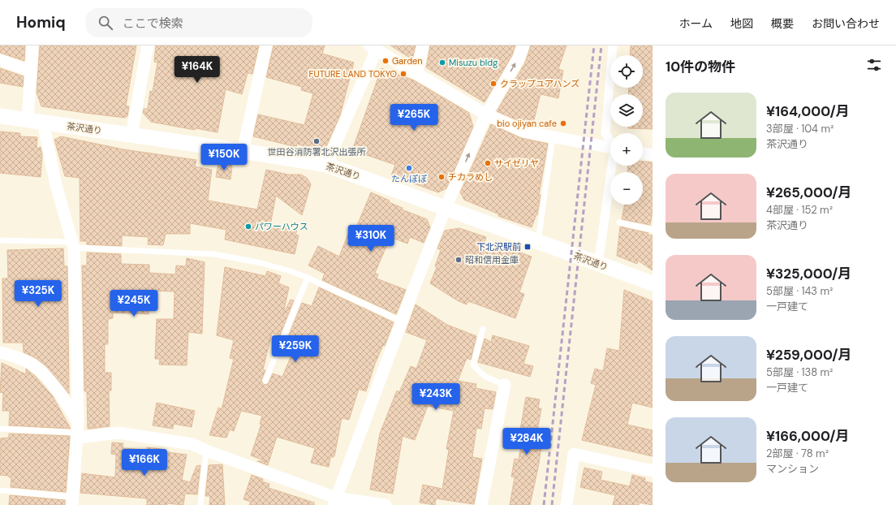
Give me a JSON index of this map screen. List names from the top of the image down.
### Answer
{
  "streets": {
    "street": ["茶沢通り"]
  },
  "places": {
    "other": [
      "Garden",
      "Misuzu bldg",
      "FUTURE LAND TOKYO",
      "クラップユアハンズ",
      "bio ojiyan cafe",
      "世田谷消防署北沢出張所",
      "サイゼリヤ",
      "たんぽぽ",
      "チカラめし",
      "パワーハウス",
      "昭和信用金庫"
    ],
    "transit": ["下北沢駅前"]
  },
  "page": {
    "header": "Homiq",
    "search": "ここで検索",
    "nav": [
      "ホーム",
      "地図",
      "概要",
      "お問い合わせ"
    ],
    "heading": "10件の物件",
    "map_buttons": ["+", "−"],
    "price": [
      "¥164K",
      "¥265K",
      "¥150K",
      "¥310K",
      "¥325K",
      "¥245K",
      "¥259K",
      "¥243K",
      "¥284K",
      "¥166K"
    ],
    "list": [
      {
        "name": "¥164,000/月",
        "note": "3部屋 · 104 m² · 茶沢通り"
      },
      {
        "name": "¥265,000/月",
        "note": "4部屋 · 152 m² · 茶沢通り"
      },
      {
        "name": "¥325,000/月",
        "note": "5部屋 · 143 m² · 一戸建て"
      },
      {
        "name": "¥259,000/月",
        "note": "5部屋 · 138 m² · 一戸建て"
      },
      {
        "name": "¥166,000/月",
        "note": "2部屋 · 78 m² · マンション"
      }
    ]
  }
}
